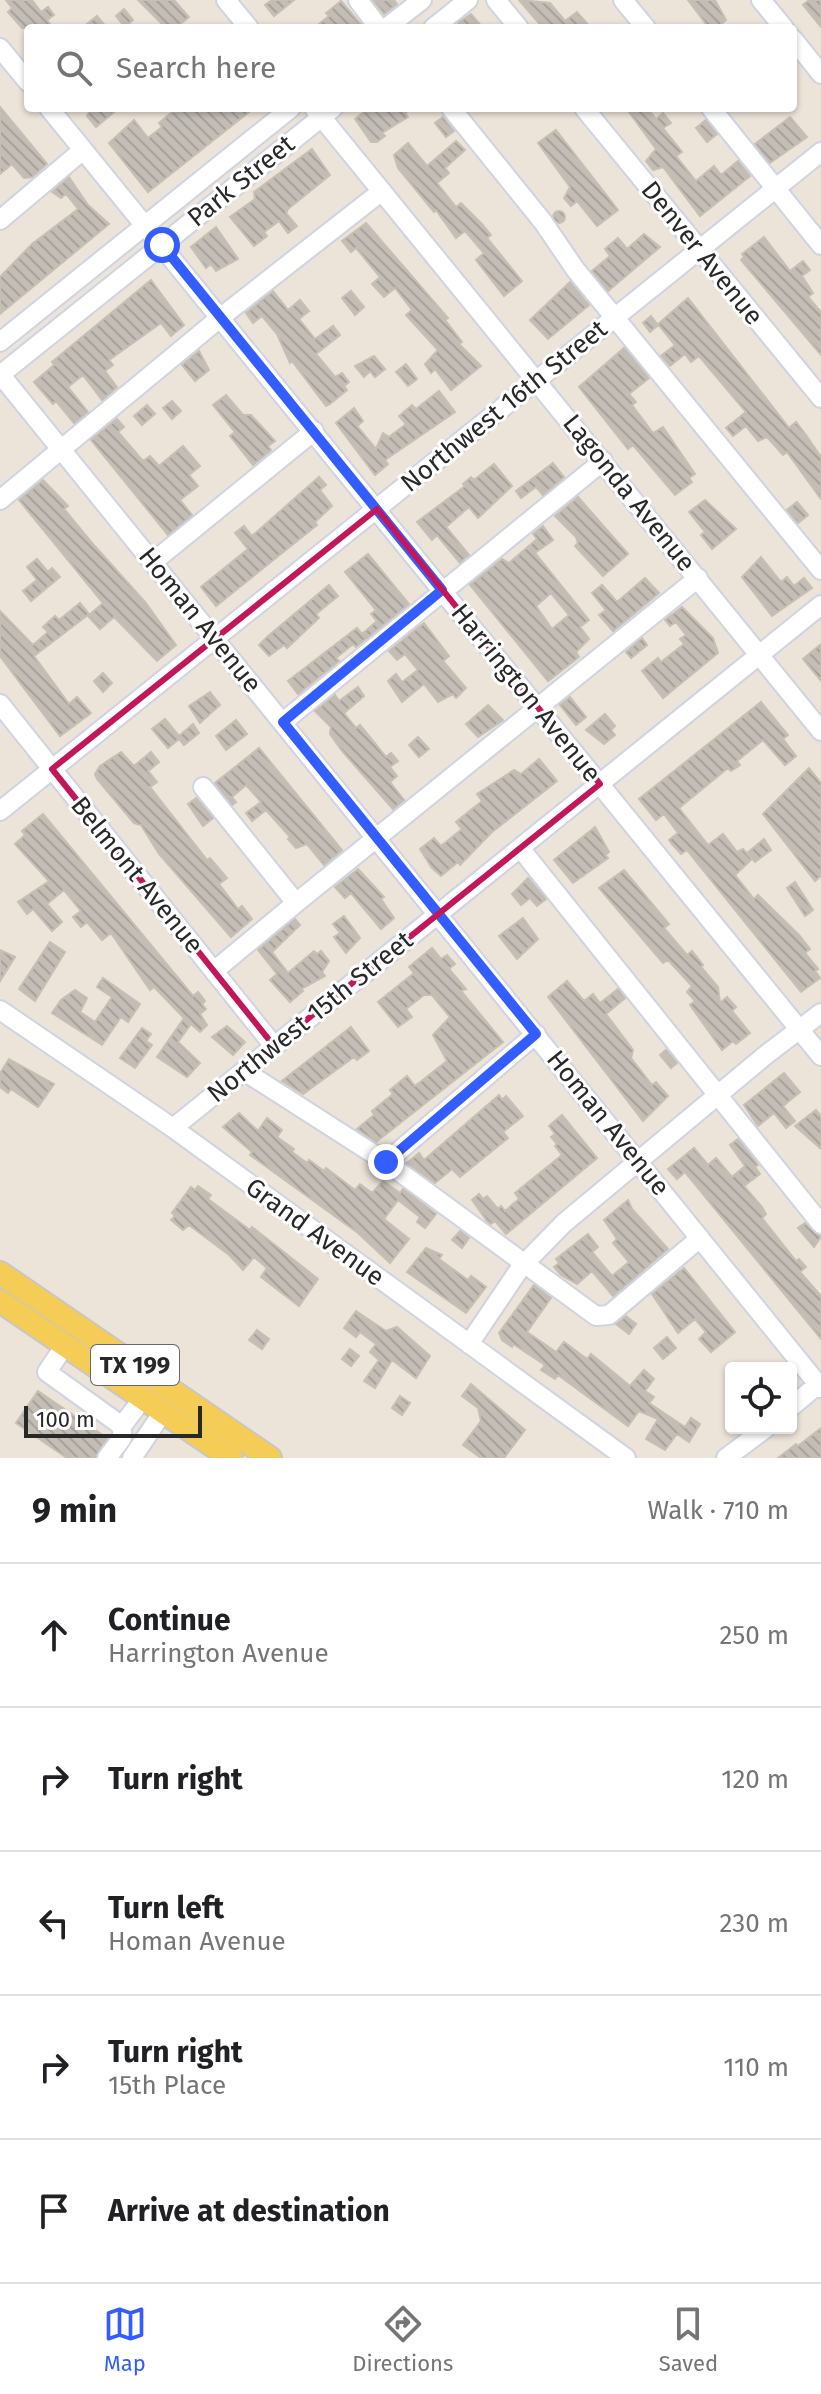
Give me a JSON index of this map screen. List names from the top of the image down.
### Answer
{
  "streets": {
    "main road": ["TX 199"],
    "street": [
      "Park Street",
      "Denver Avenue",
      "Northwest 16th Street",
      "Lagonda Avenue",
      "Homan Avenue",
      "Harrington Avenue",
      "Belmont Avenue",
      "Northwest 15th Street",
      "Grand Avenue"
    ]
  },
  "crossings": [
    ["Park Street", "Homan Avenue"],
    ["Park Street", "Harrington Avenue"],
    ["Denver Avenue", "Northwest 16th Street"],
    ["Northwest 16th Street", "Lagonda Avenue"],
    ["Northwest 16th Street", "Homan Avenue"],
    ["Northwest 16th Street", "Harrington Avenue"],
    ["Northwest 16th Street", "Belmont Avenue"],
    ["Lagonda Avenue", "Northwest 15th Street"],
    ["Homan Avenue", "Northwest 15th Street"],
    ["Harrington Avenue", "Northwest 15th Street"],
    ["Belmont Avenue", "Northwest 15th Street"],
    ["Northwest 15th Street", "Grand Avenue"]
  ],
  "scale_bar": "100 m",
  "page": {
    "search": "Search here",
    "scale": "100 m",
    "heading": ["9 min", "Walk · 710 m"],
    "list": [
      ["Continue", "Harrington Avenue", "250 m"],
      ["Turn right", "120 m"],
      ["Turn left", "Homan Avenue", "230 m"],
      ["Turn right", "15th Place", "110 m"],
      "Arrive at destination"
    ],
    "nav": ["Map", "Directions", "Saved"]
  }
}
